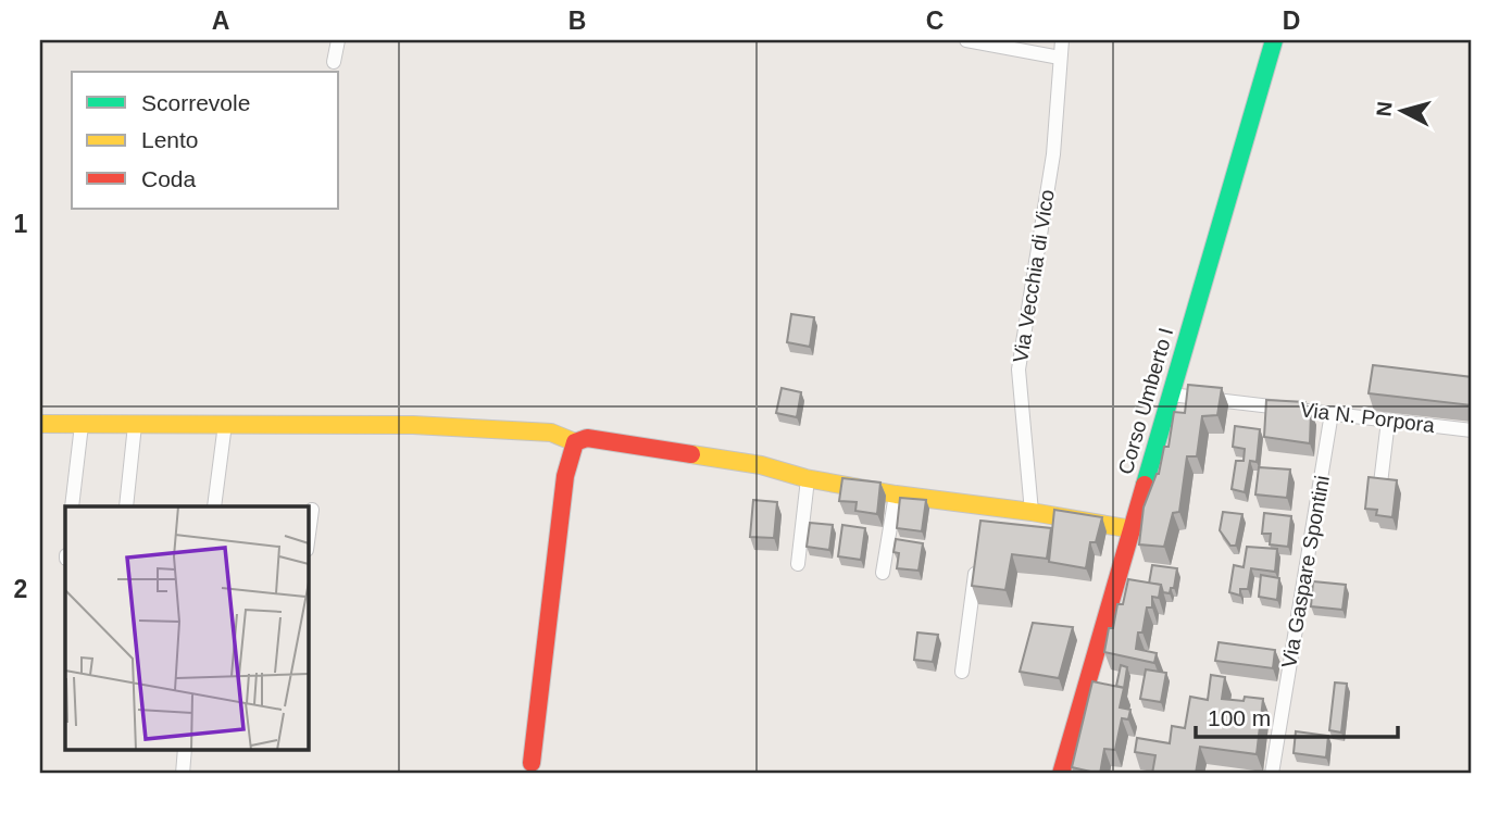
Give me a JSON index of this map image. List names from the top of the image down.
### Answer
{
  "streets": {
    "street": [
      "Via Vecchia di Vico",
      "Corso Umberto I",
      "Via N. Porpora",
      "Via Gaspare Spontini"
    ]
  },
  "crossings": [
    ["Corso Umberto I", "Via N. Porpora"],
    ["Via N. Porpora", "Via Gaspare Spontini"]
  ],
  "legend": ["Scorrevole", "Lento", "Coda"],
  "scale_bar": "100 m",
  "north": "left",
  "grid": {
    "columns": [
      "A",
      "B",
      "C",
      "D"
    ],
    "rows": ["1", "2"]
  }
}
